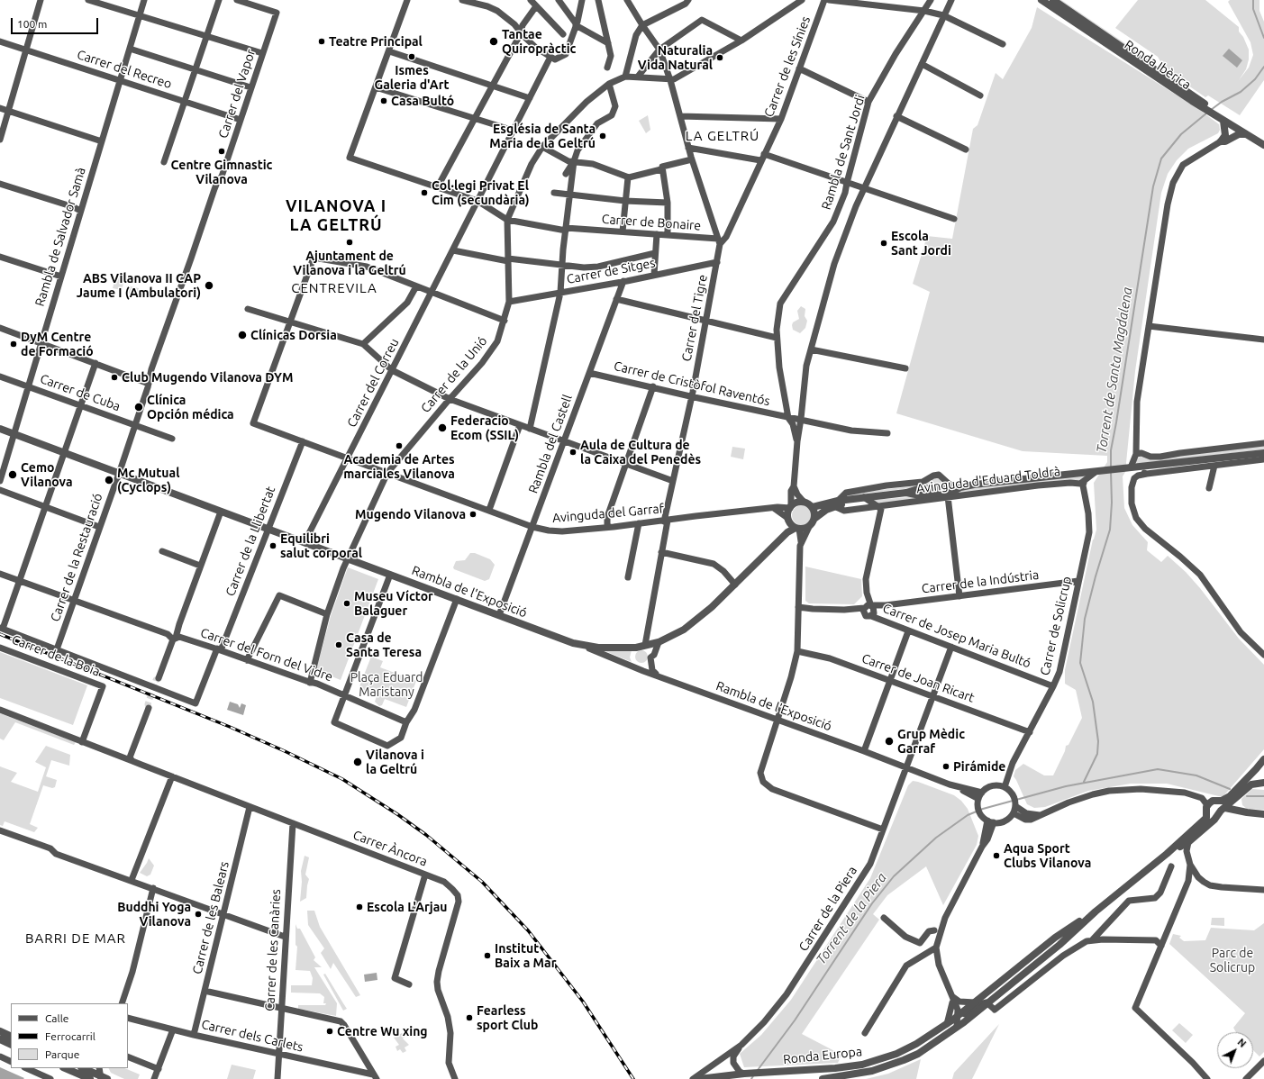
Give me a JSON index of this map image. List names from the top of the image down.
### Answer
{
  "streets": {
    "street": [
      "Ronda Ibèrica",
      "Carrer de les Sínies",
      "Carrer del Recreo",
      "Carrer del Vapor",
      "Rambla de Sant Jordi",
      "Carrer de Bonaire",
      "Rambla de Salvador Samà",
      "Carrer de Sitges",
      "Carrer del Tigre",
      "Carrer de la Unió",
      "Carrer del Correu",
      "Carrer de Cristòfol Raventós",
      "Carrer de Cuba",
      "Rambla del Castell",
      "Avinguda d'Eduard Toldrà",
      "Avinguda del Garraf",
      "Carrer de la Llibertat",
      "Carrer de la Restauració",
      "Carrer de la Indústria",
      "Rambla de l'Exposició",
      "Carrer de Solicrup",
      "Carrer de Josep Maria Bultó",
      "Carrer del Forn del Vidre",
      "Carrer de la Boia",
      "Carrer de Joan Ricart",
      "Carrer Àncora",
      "Carrer de la Piera",
      "Carrer de les Balears",
      "Carrer de les Canàries",
      "Carrer dels Carlets",
      "Ronda Europa"
    ]
  },
  "crossings": [
    ["Carrer de les Sínies", "Carrer de Bonaire"],
    ["Carrer de les Sínies", "Carrer del Tigre"],
    ["Carrer del Recreo", "Carrer del Vapor"],
    ["Carrer del Recreo", "Rambla de Salvador Samà"],
    ["Carrer del Vapor", "Carrer de la Restauració"],
    ["Rambla de Sant Jordi", "Carrer de Cristòfol Raventós"],
    ["Rambla de Sant Jordi", "Avinguda d'Eduard Toldrà"],
    ["Rambla de Sant Jordi", "Avinguda del Garraf"],
    ["Carrer de Bonaire", "Carrer del Tigre"],
    ["Carrer de Bonaire", "Carrer de la Unió"],
    ["Rambla de Salvador Samà", "Carrer de Cuba"],
    ["Rambla de Salvador Samà", "Rambla de l'Exposició"],
    ["Carrer de Sitges", "Carrer del Tigre"],
    ["Carrer de Sitges", "Carrer de la Unió"],
    ["Carrer de Sitges", "Rambla del Castell"],
    ["Carrer del Tigre", "Carrer de Cristòfol Raventós"],
    ["Carrer del Tigre", "Avinguda del Garraf"],
    ["Carrer del Tigre", "Rambla de l'Exposició"],
    ["Carrer de la Unió", "Avinguda del Garraf"],
    ["Carrer de la Unió", "Rambla de l'Exposició"],
    ["Carrer de la Unió", "Carrer del Forn del Vidre"],
    ["Carrer del Correu", "Avinguda del Garraf"],
    ["Carrer del Correu", "Rambla de l'Exposició"],
    ["Carrer de Cristòfol Raventós", "Rambla del Castell"],
    ["Carrer de Cuba", "Carrer de la Restauració"],
    ["Rambla del Castell", "Avinguda del Garraf"],
    ["Rambla del Castell", "Rambla de l'Exposició"],
    ["Avinguda d'Eduard Toldrà", "Avinguda del Garraf"],
    ["Avinguda d'Eduard Toldrà", "Carrer de Solicrup"],
    ["Avinguda del Garraf", "Carrer de la Llibertat"],
    ["Carrer de la Llibertat", "Carrer de la Restauració"],
    ["Carrer de la Llibertat", "Rambla de l'Exposició"],
    ["Carrer de la Llibertat", "Carrer del Forn del Vidre"],
    ["Carrer de la Restauració", "Rambla de l'Exposició"],
    ["Carrer de la Restauració", "Carrer del Forn del Vidre"],
    ["Carrer de la Indústria", "Carrer de Solicrup"],
    ["Carrer de la Indústria", "Carrer de Josep Maria Bultó"],
    ["Rambla de l'Exposició", "Carrer de Solicrup"],
    ["Rambla de l'Exposició", "Carrer de la Piera"],
    ["Carrer de Solicrup", "Carrer de Josep Maria Bultó"],
    ["Carrer de Solicrup", "Carrer de Joan Ricart"],
    ["Carrer de Josep Maria Bultó", "Carrer de la Piera"],
    ["Carrer de la Boia", "Carrer Àncora"],
    ["Carrer de Joan Ricart", "Carrer de la Piera"],
    ["Carrer Àncora", "Carrer de les Balears"],
    ["Carrer Àncora", "Carrer de les Canàries"],
    ["Carrer de la Piera", "Ronda Europa"],
    ["Carrer de les Balears", "Carrer dels Carlets"],
    ["Carrer de les Canàries", "Carrer dels Carlets"]
  ],
  "districts": [
    "LA GELTRÚ",
    "VILANOVA I LA GELTRÚ",
    "CENTREVILA",
    "BARRI DE MAR"
  ],
  "water": ["Torrent de Santa Magdalena", "Torrent de la Piera"],
  "parks": ["Plaça Eduard Maristany", "Parc de Solicrup"],
  "places": [
    "Teatre Principal",
    "Tantae Quiropràctic",
    "Ismes Galeria d'Art",
    "Naturalia Vida Natural",
    "Casa Bultó",
    "Església de Santa Maria de la Geltrú",
    "Centre Gimnastic Vilanova",
    "Col·legi Privat El Cim (secundària)",
    "Ajuntament de Vilanova i la Geltrú",
    "Escola Sant Jordi",
    "ABS Vilanova II CAP Jaume I (Ambulatori)",
    "Clínicas Dorsia",
    "DyM Centre de Formació",
    "Club Mugendo Vilanova DYM",
    "Clínica Opción médica",
    "Federacio Ecom (SSIL)",
    "Academia de Artes marciales Vilanova",
    "Aula de Cultura de la Caixa del Penedès",
    "Cemo Vilanova",
    "Mc Mutual (Cyclops)",
    "Mugendo Vilanova",
    "Equilibri salut corporal",
    "Museu Víctor Balaguer",
    "Casa de Santa Teresa",
    "Grup Mèdic Garraf",
    "Vilanova i la Geltrú",
    "Pirámide",
    "Aqua Sport Clubs Vilanova",
    "Escola L'Arjau",
    "Buddhi Yoga Vilanova",
    "Institut Baix a Mar",
    "Fearless sport Club",
    "Centre Wu xing"
  ],
  "legend": ["Calle", "Ferrocarril", "Parque"],
  "scale_bar": "100 m",
  "north": "top right"
}
